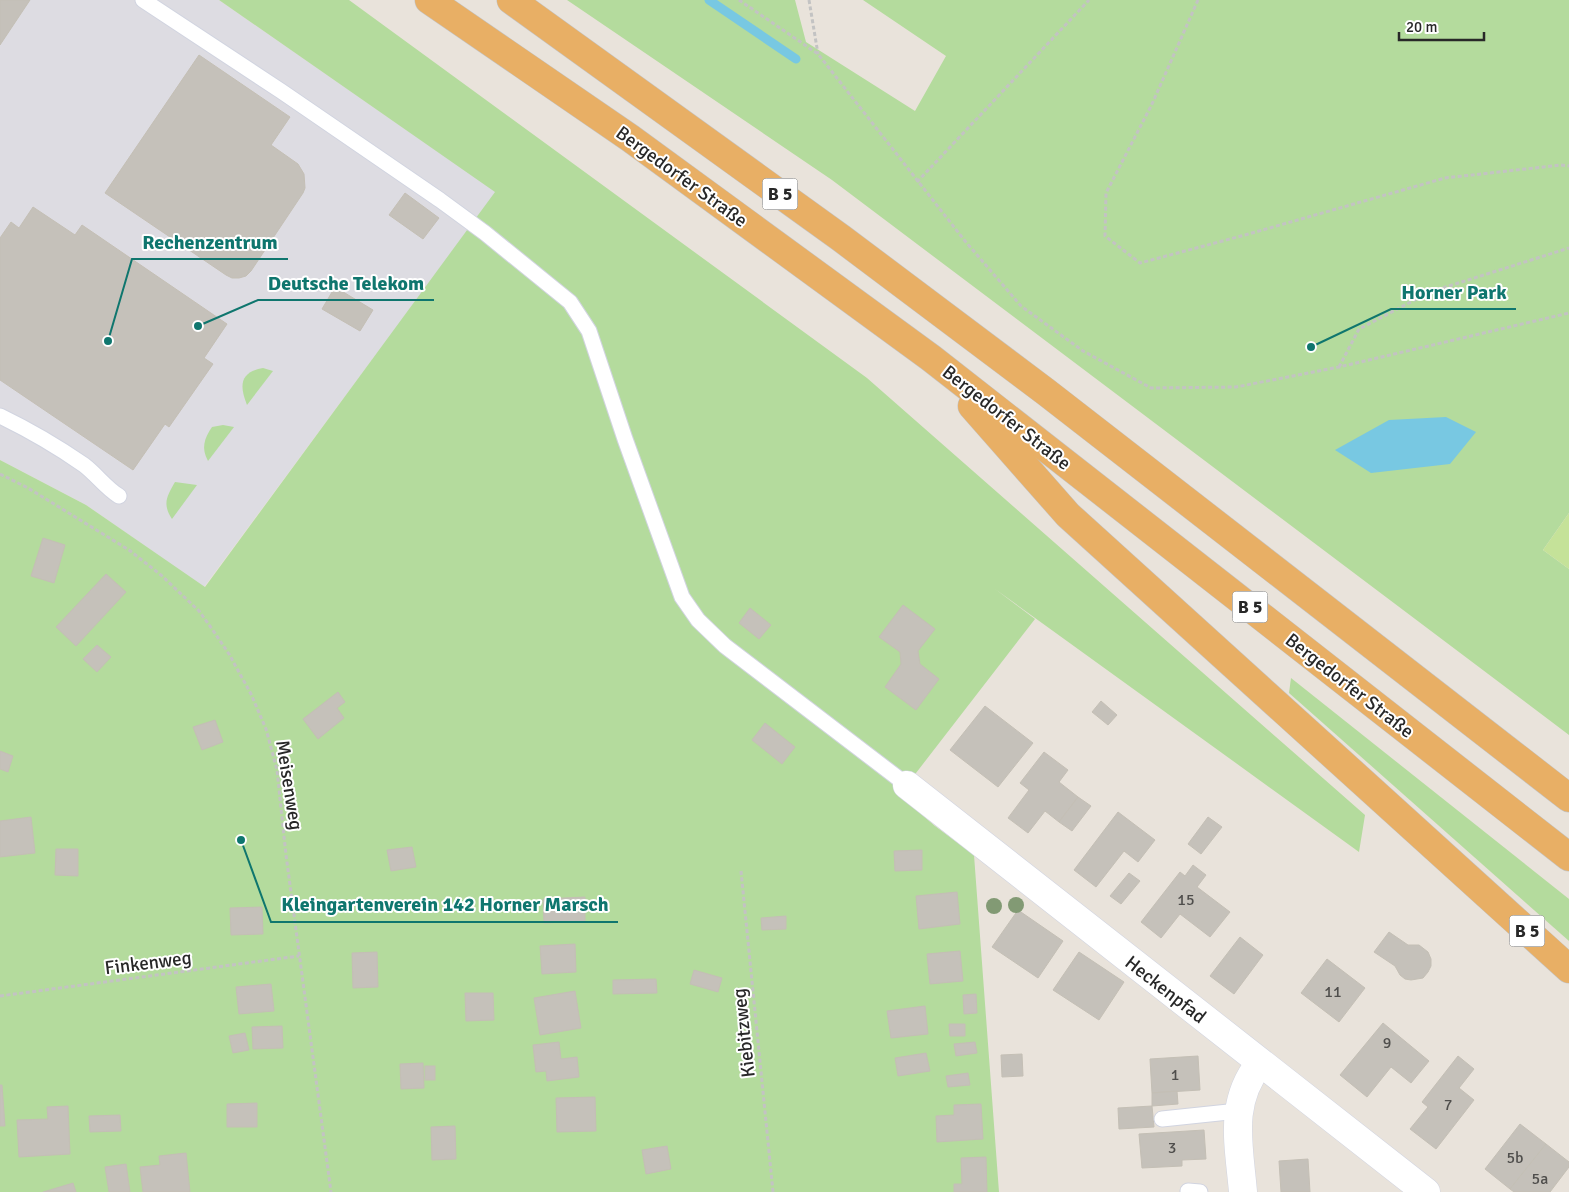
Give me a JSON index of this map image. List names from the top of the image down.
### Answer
{
  "streets": {
    "highway": ["Bergedorfer Straße", "B 5"],
    "street": ["Heckenpfad"],
    "path": ["Meisenweg", "Finkenweg", "Kiebitzweg"]
  },
  "crossings": [
    ["Bergedorfer Straße", "B 5"],
    ["Meisenweg", "Finkenweg"]
  ],
  "places": [
    "Deutsche Telekom",
    "Rechenzentrum",
    "Horner Park",
    "Kleingartenverein 142 Horner Marsch"
  ],
  "house_numbers": [
    "15",
    "11",
    "9",
    "1",
    "7",
    "3",
    "5b",
    "5a"
  ],
  "scale_bar": "20 m"
}
